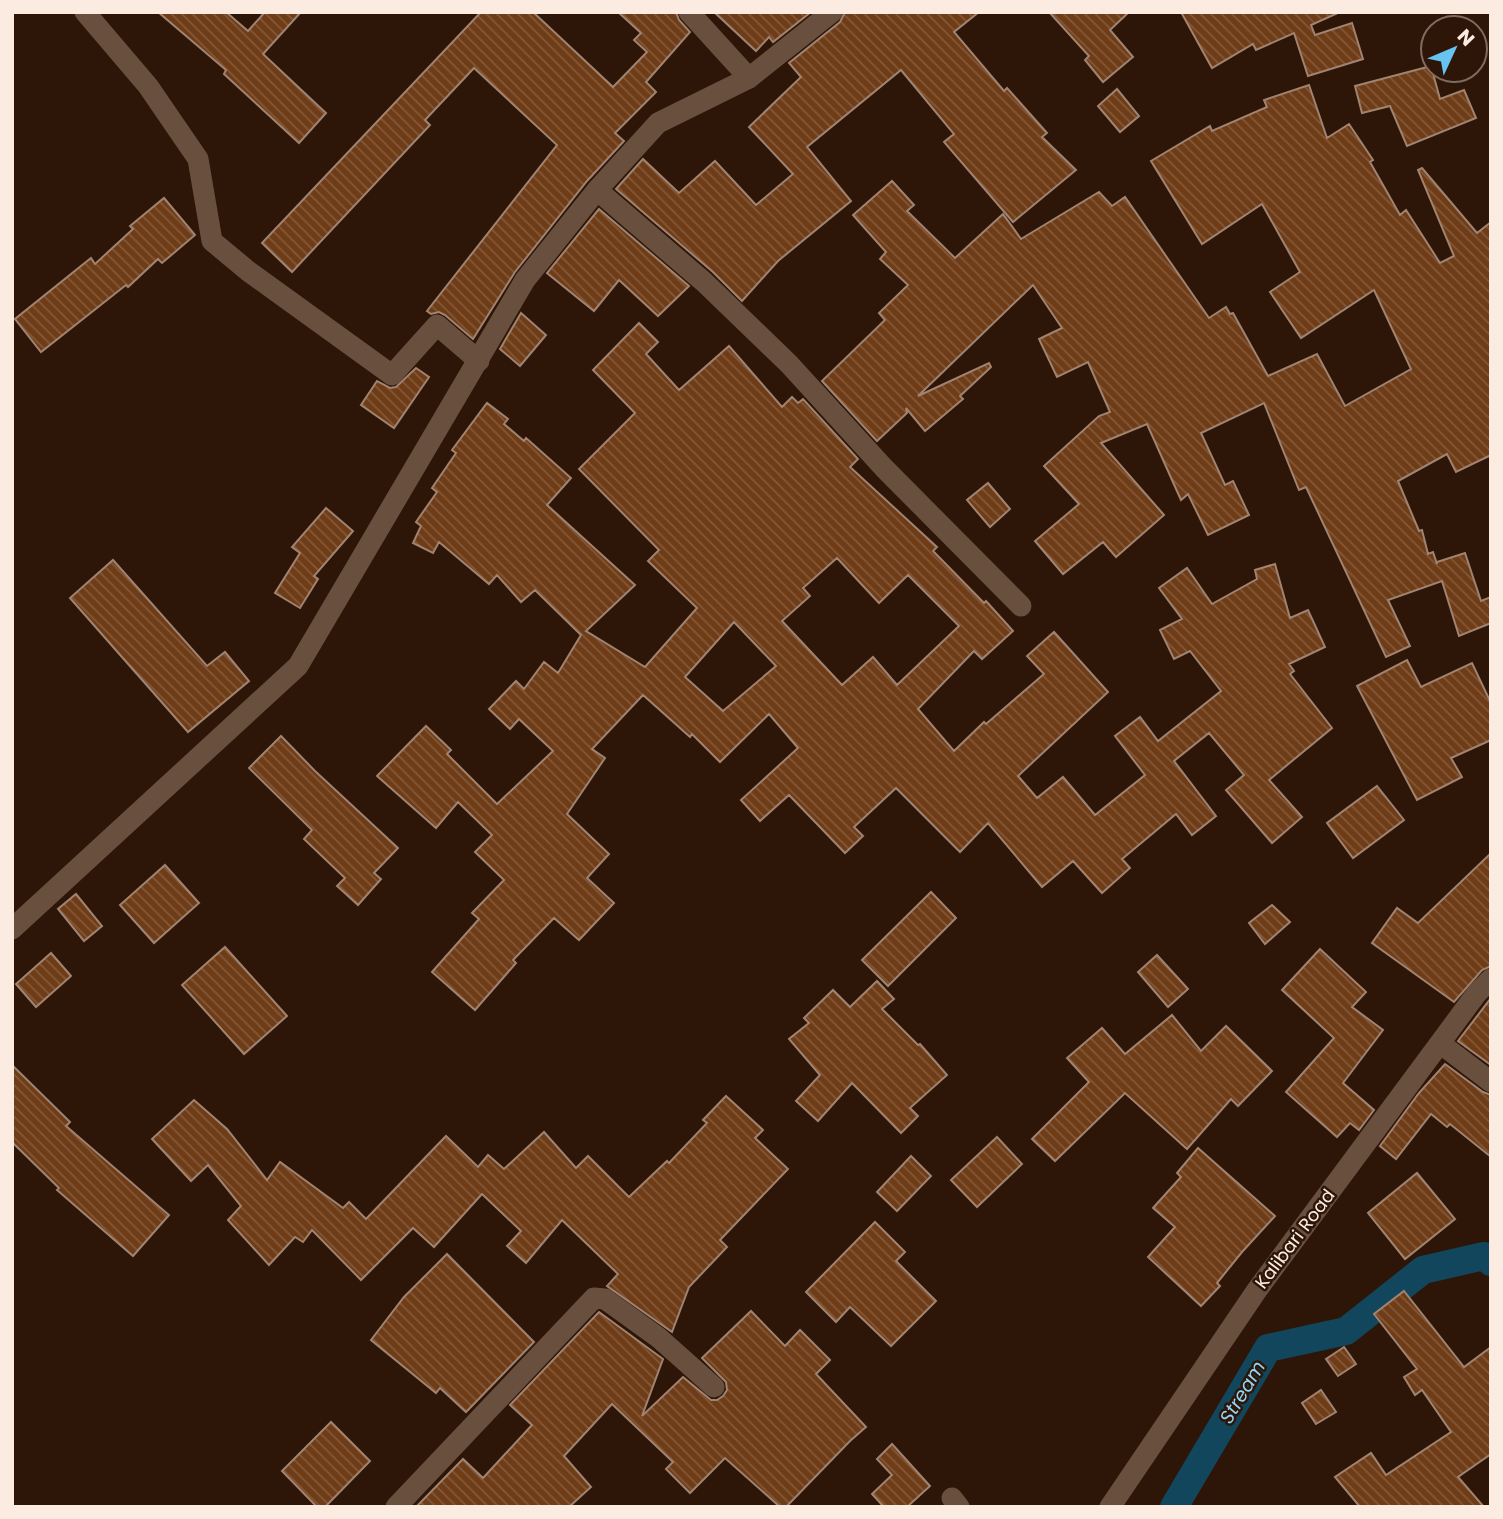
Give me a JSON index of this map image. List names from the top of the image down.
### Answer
{
  "streets": {
    "street": ["Kalibari Road"]
  },
  "water": ["Stream"],
  "north": "top right"
}
